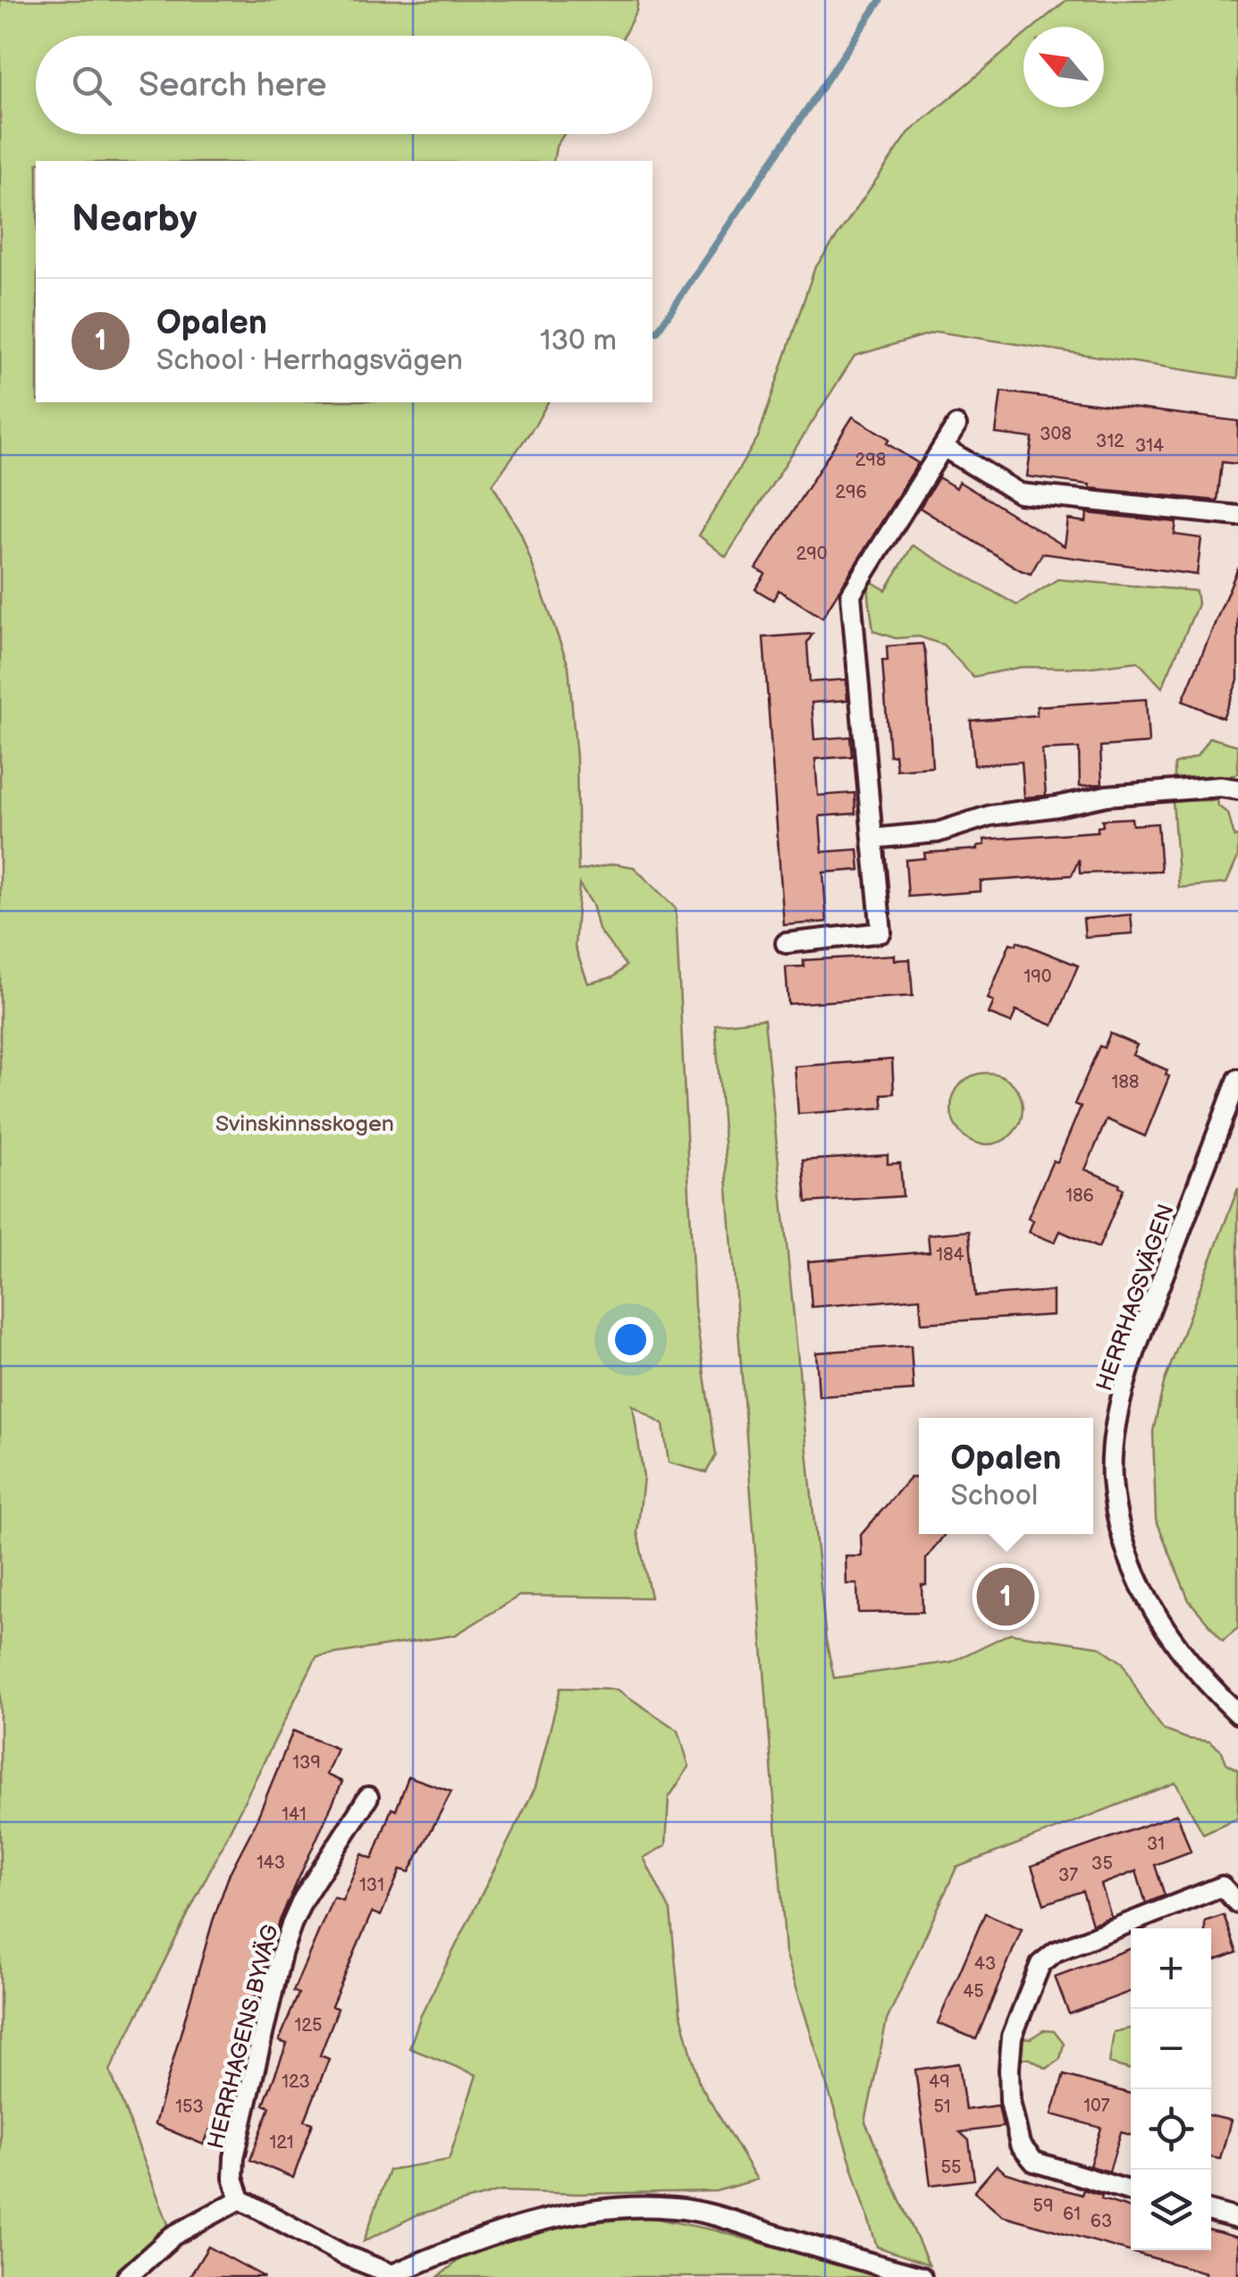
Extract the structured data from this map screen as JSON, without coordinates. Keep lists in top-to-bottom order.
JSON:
{
  "streets": {
    "street": ["HERRHAGSVÄGEN", "HERRHAGENS BYVÄG"]
  },
  "parks": ["Svinskinnsskogen"],
  "house_numbers": [
    "308",
    "312",
    "314",
    "298",
    "296",
    "290",
    "190",
    "188",
    "186",
    "184",
    "139",
    "141",
    "31",
    "143",
    "35",
    "37",
    "131",
    "43",
    "45",
    "125",
    "123",
    "49",
    "107",
    "153",
    "51",
    "121",
    "55",
    "59",
    "61",
    "63"
  ],
  "north": "top left",
  "page": {
    "search": "Search here",
    "heading": "Nearby",
    "list": [
      {
        "mark": "1",
        "name": "Opalen",
        "note": "School · Herrhagsvägen",
        "value": "130 m"
      }
    ],
    "popup": ["Opalen", "School"],
    "pins": "1",
    "map_buttons": ["+", "−"]
  }
}
